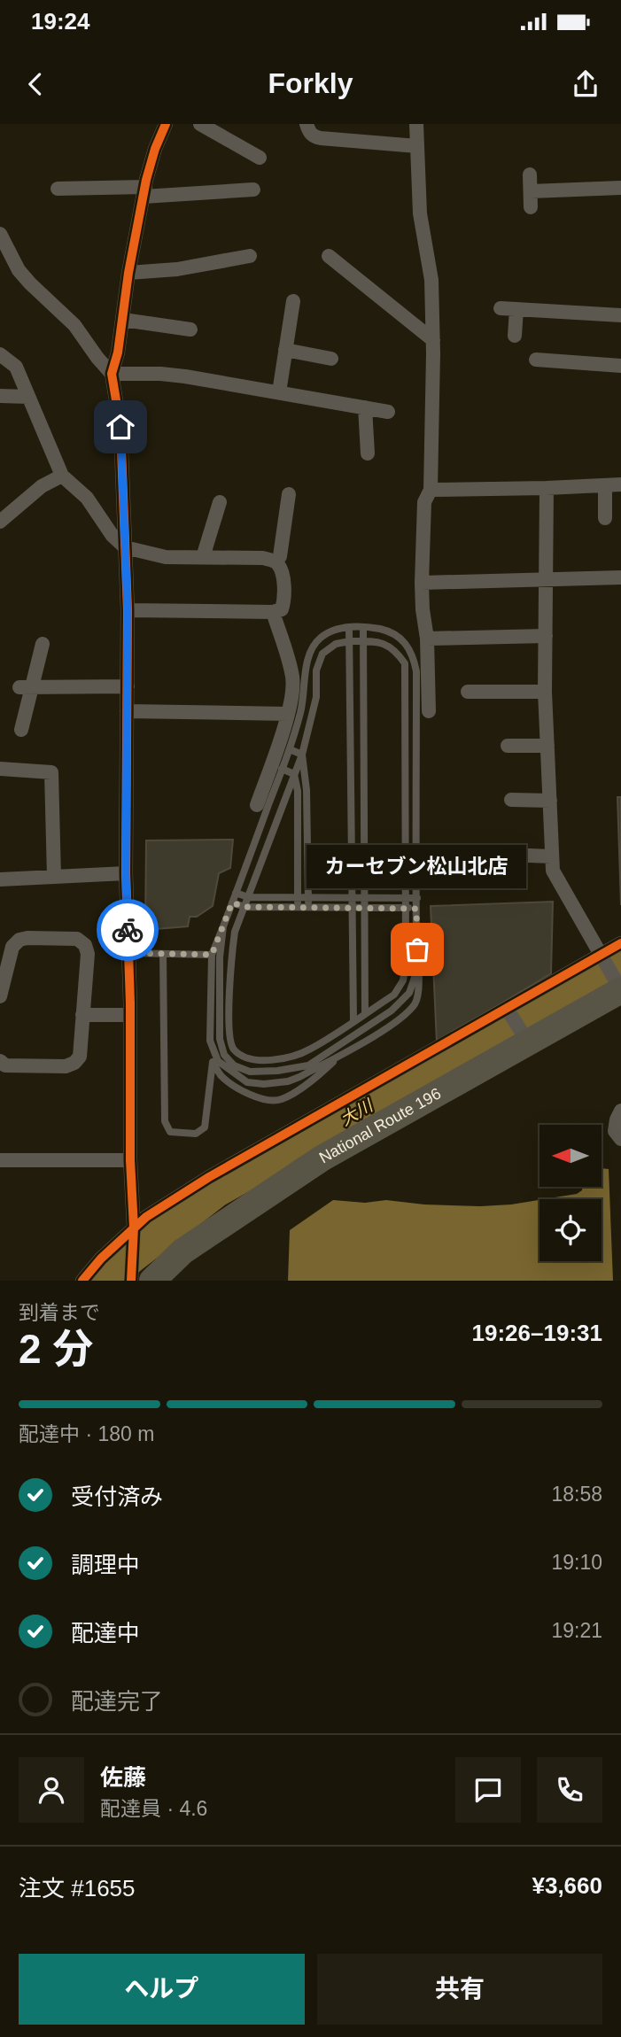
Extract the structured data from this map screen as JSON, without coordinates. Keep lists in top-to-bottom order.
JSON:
{
  "streets": {
    "highway": ["National Route 196"]
  },
  "water": ["大川"],
  "places": ["カーセブン松山北店"],
  "north": "left",
  "page": {
    "status": "19:24",
    "header": "Forkly",
    "bubble": "カーセブン松山北店",
    "heading": ["2 分", "到着まで", "19:26–19:31"],
    "panel": [
      "佐藤",
      "配達員 · 4.6",
      "注文 #1655",
      "¥3,660"
    ],
    "bar": "配達中 · 180 m",
    "list": [
      ["受付済み", "18:58"],
      ["調理中", "19:10"],
      ["配達中", "19:21"],
      "配達完了"
    ],
    "buttons": ["ヘルプ", "共有"]
  }
}
